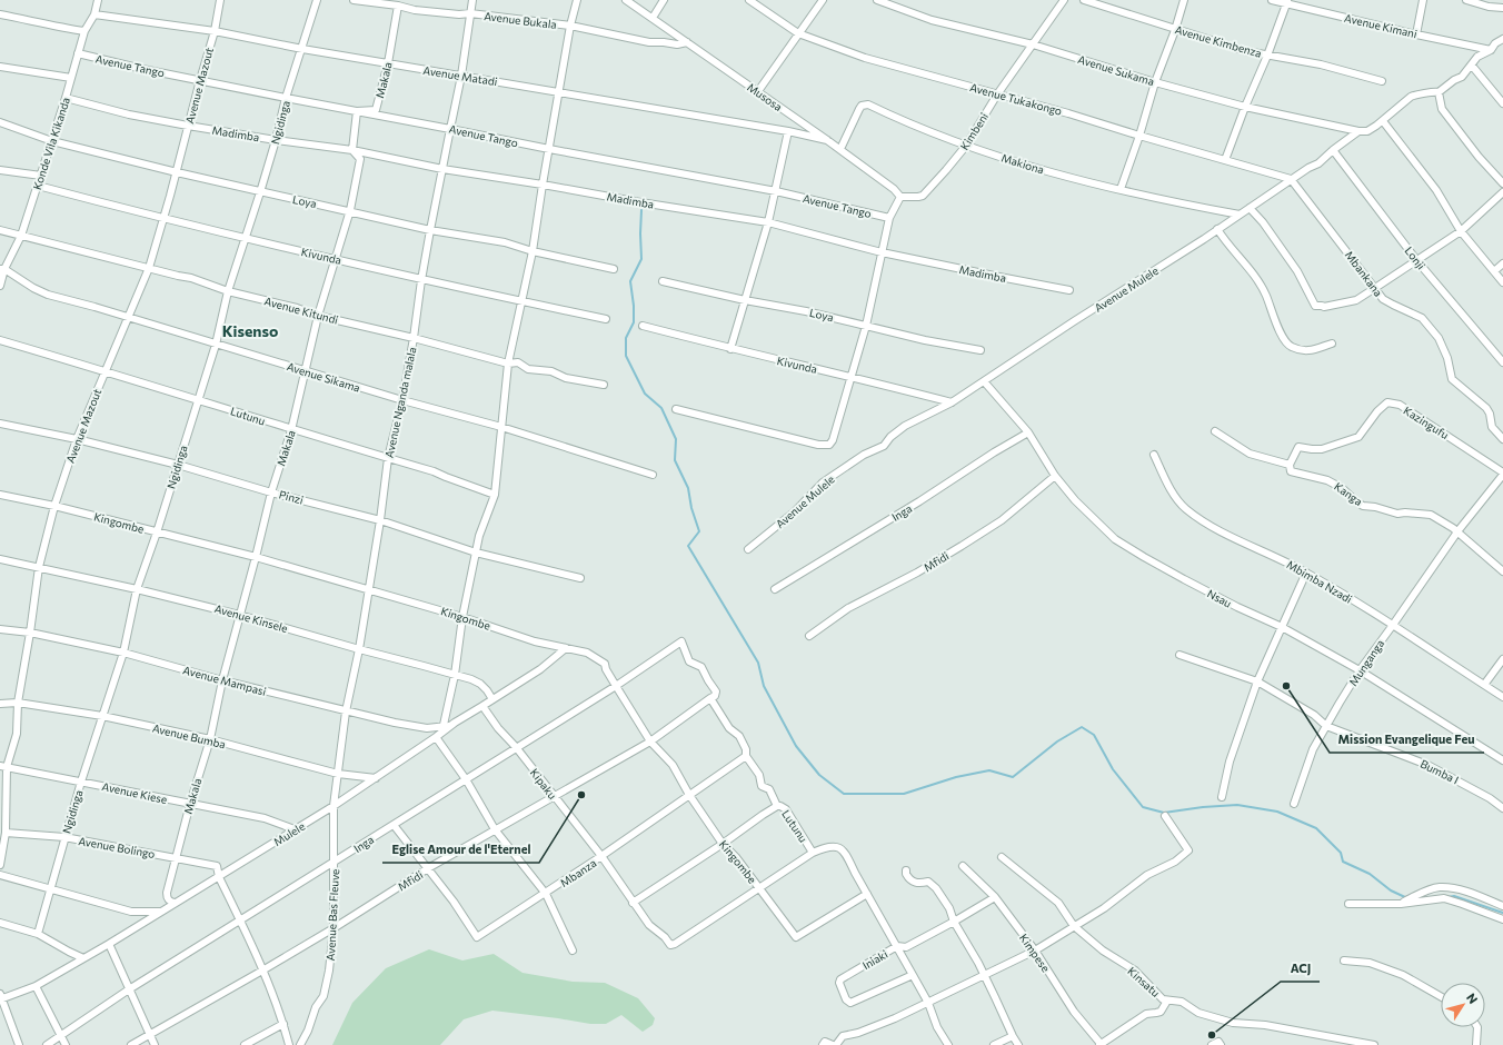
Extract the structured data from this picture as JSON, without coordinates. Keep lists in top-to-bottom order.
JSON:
{
  "streets": {
    "street": [
      "Avenue Bukala",
      "Avenue Kimani",
      "Avenue Kimbenza",
      "Avenue Tango",
      "Avenue Sukama",
      "Avenue Matadi",
      "Makala",
      "Avenue Mazout",
      "Musosa",
      "Avenue Tukakongo",
      "Ngidinga",
      "Kimbeni",
      "Madimba",
      "Konde Vila Kikanda",
      "Makiona",
      "Loya",
      "Kivunda",
      "Lonji",
      "Mbankana",
      "Avenue Mulele",
      "Avenue Kitundi",
      "Avenue Sikama",
      "Avenue Nganda malala",
      "Lutunu",
      "Kazingufu",
      "Kanga",
      "Pinzi",
      "Inga",
      "Kingombe",
      "Mfidi",
      "Mbimba Nzadi",
      "Nsau",
      "Avenue Kinsele",
      "Munganga",
      "Avenue Mampasi",
      "Avenue Bumba",
      "Bumba I",
      "Kipaku",
      "Avenue Kiese",
      "Mulele",
      "Avenue Bolingo",
      "Mbanza",
      "Avenue Bas Fleuve",
      "Kimpese",
      "Iniaki",
      "Kinsatu"
    ]
  },
  "crossings": [
    ["Avenue Bukala", "Makala"],
    ["Avenue Bukala", "Musosa"],
    ["Avenue Bukala", "Avenue Nganda malala"],
    ["Avenue Tango", "Makala"],
    ["Avenue Tango", "Avenue Mazout"],
    ["Avenue Tango", "Ngidinga"],
    ["Avenue Tango", "Konde Vila Kikanda"],
    ["Avenue Tango", "Avenue Nganda malala"],
    ["Avenue Sukama", "Kimbeni"],
    ["Avenue Sukama", "Avenue Mulele"],
    ["Avenue Matadi", "Makala"],
    ["Avenue Matadi", "Avenue Mazout"],
    ["Avenue Matadi", "Musosa"],
    ["Avenue Matadi", "Ngidinga"],
    ["Avenue Matadi", "Konde Vila Kikanda"],
    ["Avenue Matadi", "Avenue Nganda malala"],
    ["Makala", "Madimba"],
    ["Makala", "Loya"],
    ["Makala", "Kivunda"],
    ["Makala", "Avenue Kitundi"],
    ["Makala", "Avenue Sikama"],
    ["Makala", "Lutunu"],
    ["Makala", "Pinzi"],
    ["Makala", "Kingombe"],
    ["Makala", "Avenue Kinsele"],
    ["Makala", "Avenue Mampasi"],
    ["Makala", "Avenue Bumba"],
    ["Makala", "Avenue Kiese"],
    ["Makala", "Mulele"],
    ["Makala", "Avenue Bolingo"],
    ["Avenue Mazout", "Madimba"],
    ["Avenue Mazout", "Loya"],
    ["Avenue Mazout", "Kivunda"],
    ["Avenue Mazout", "Avenue Kitundi"],
    ["Avenue Mazout", "Avenue Sikama"],
    ["Avenue Mazout", "Lutunu"],
    ["Avenue Mazout", "Pinzi"],
    ["Avenue Mazout", "Kingombe"],
    ["Avenue Mazout", "Avenue Kinsele"],
    ["Avenue Mazout", "Avenue Mampasi"],
    ["Avenue Mazout", "Avenue Bumba"],
    ["Avenue Mazout", "Avenue Kiese"],
    ["Avenue Mazout", "Avenue Bolingo"],
    ["Musosa", "Kimbeni"],
    ["Musosa", "Makiona"],
    ["Avenue Tukakongo", "Kimbeni"],
    ["Avenue Tukakongo", "Mbankana"],
    ["Avenue Tukakongo", "Avenue Mulele"],
    ["Ngidinga", "Madimba"],
    ["Ngidinga", "Loya"],
    ["Ngidinga", "Kivunda"],
    ["Ngidinga", "Avenue Kitundi"],
    ["Ngidinga", "Avenue Sikama"],
    ["Ngidinga", "Lutunu"],
    ["Ngidinga", "Pinzi"],
    ["Ngidinga", "Kingombe"],
    ["Ngidinga", "Avenue Kinsele"],
    ["Ngidinga", "Avenue Mampasi"],
    ["Ngidinga", "Avenue Bumba"],
    ["Ngidinga", "Avenue Kiese"],
    ["Ngidinga", "Avenue Bolingo"],
    ["Kimbeni", "Makiona"],
    ["Madimba", "Konde Vila Kikanda"],
    ["Madimba", "Avenue Nganda malala"],
    ["Konde Vila Kikanda", "Loya"],
    ["Konde Vila Kikanda", "Kivunda"],
    ["Konde Vila Kikanda", "Avenue Kitundi"],
    ["Konde Vila Kikanda", "Avenue Sikama"],
    ["Makiona", "Avenue Mulele"],
    ["Loya", "Avenue Nganda malala"],
    ["Kivunda", "Avenue Mulele"],
    ["Kivunda", "Avenue Nganda malala"],
    ["Lonji", "Avenue Mulele"],
    ["Mbankana", "Avenue Mulele"],
    ["Avenue Mulele", "Nsau"],
    ["Avenue Kitundi", "Avenue Nganda malala"],
    ["Avenue Sikama", "Avenue Nganda malala"],
    ["Avenue Nganda malala", "Lutunu"],
    ["Avenue Nganda malala", "Pinzi"],
    ["Avenue Nganda malala", "Kingombe"],
    ["Avenue Nganda malala", "Avenue Kinsele"],
    ["Avenue Nganda malala", "Avenue Mampasi"],
    ["Avenue Nganda malala", "Avenue Bumba"],
    ["Avenue Nganda malala", "Mulele"],
    ["Avenue Nganda malala", "Avenue Bas Fleuve"],
    ["Lutunu", "Inga"],
    ["Lutunu", "Kingombe"],
    ["Lutunu", "Mfidi"],
    ["Lutunu", "Mbanza"],
    ["Lutunu", "Iniaki"],
    ["Kazingufu", "Kanga"],
    ["Kazingufu", "Munganga"],
    ["Kanga", "Munganga"],
    ["Inga", "Kingombe"],
    ["Inga", "Nsau"],
    ["Inga", "Kipaku"],
    ["Inga", "Avenue Bas Fleuve"],
    ["Kingombe", "Mfidi"],
    ["Kingombe", "Kipaku"],
    ["Kingombe", "Mulele"],
    ["Kingombe", "Mbanza"],
    ["Mfidi", "Nsau"],
    ["Mfidi", "Kipaku"],
    ["Mfidi", "Mbanza"],
    ["Mfidi", "Avenue Bas Fleuve"],
    ["Mbimba Nzadi", "Munganga"],
    ["Nsau", "Munganga"],
    ["Avenue Kinsele", "Mulele"],
    ["Munganga", "Bumba I"],
    ["Avenue Mampasi", "Mulele"],
    ["Avenue Bumba", "Mulele"],
    ["Kipaku", "Mulele"],
    ["Kipaku", "Mbanza"],
    ["Avenue Kiese", "Mulele"],
    ["Mulele", "Avenue Bolingo"],
    ["Mulele", "Avenue Bas Fleuve"],
    ["Kimpese", "Iniaki"]
  ],
  "districts": ["Kisenso"],
  "places": ["Mission Evangelique Feu", "Eglise Amour de l'Eternel", "ACJ"],
  "north": "top right"
}
